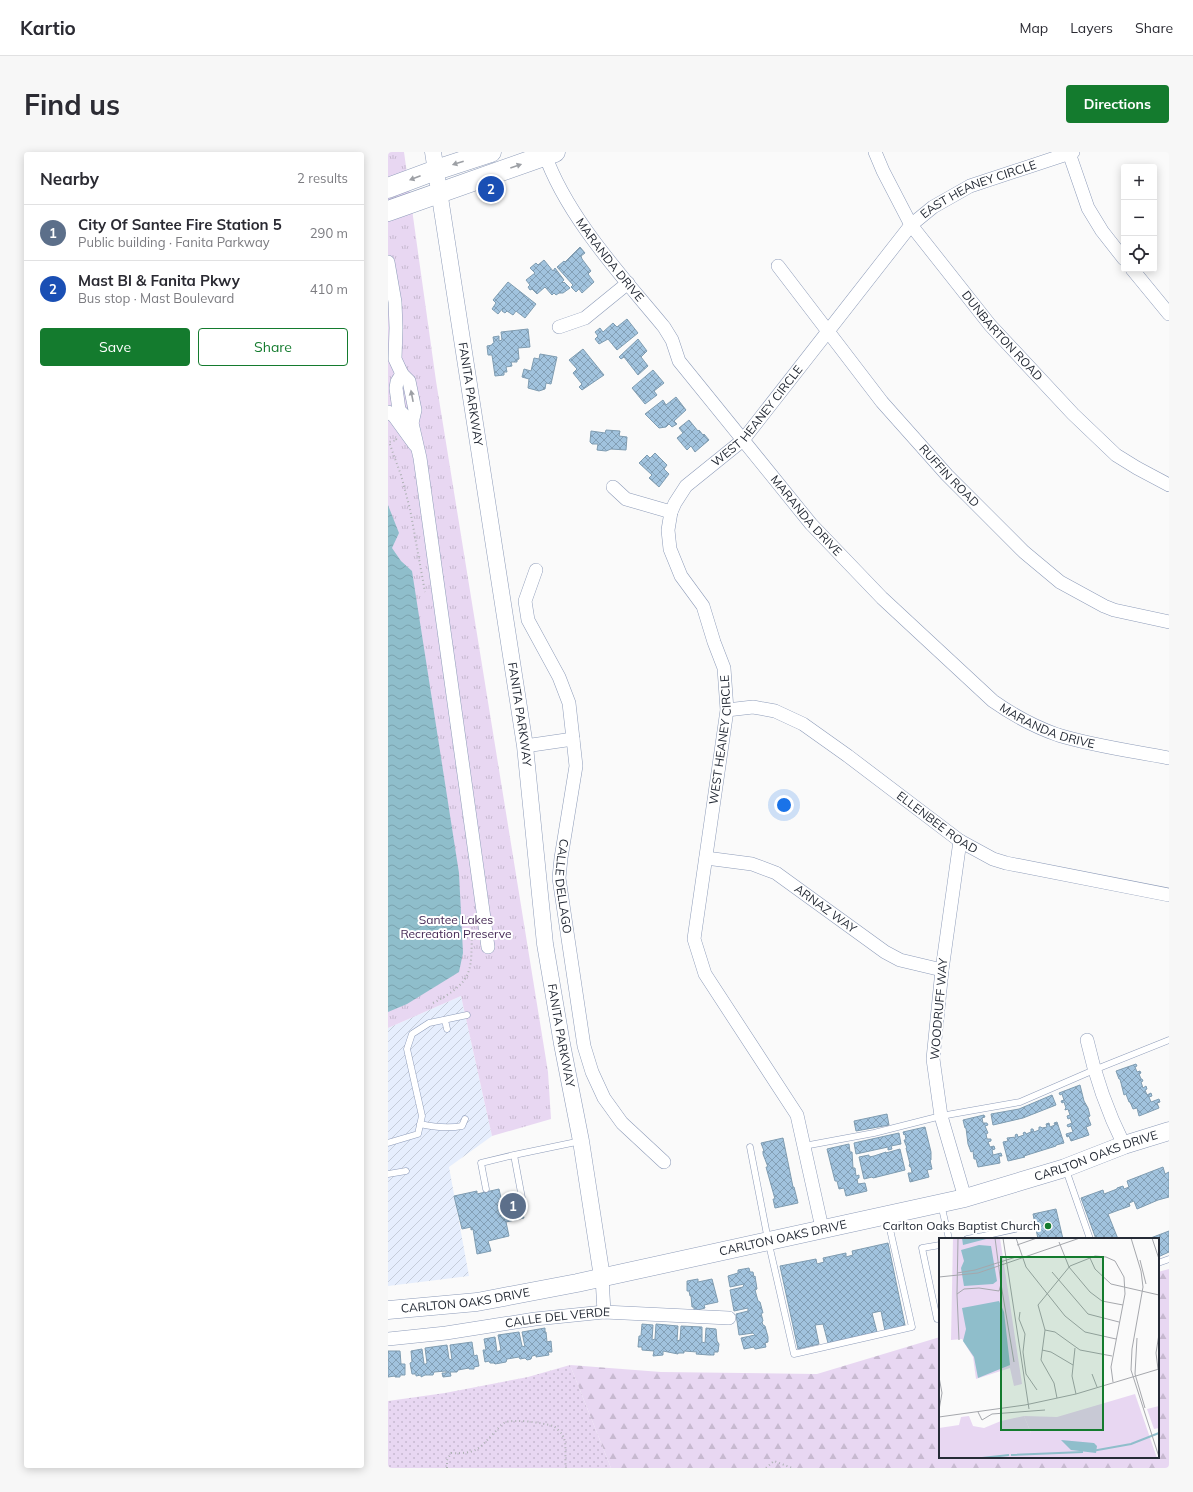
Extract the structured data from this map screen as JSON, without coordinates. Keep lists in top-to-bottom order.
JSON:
{
  "streets": {
    "main road": ["CARLTON OAKS DRIVE"],
    "street": [
      "EAST HEANEY CIRCLE",
      "MARANDA DRIVE",
      "DUNBARTON ROAD",
      "FANITA PARKWAY",
      "WEST HEANEY CIRCLE",
      "RUFFIN ROAD",
      "ELLENBEE ROAD",
      "CALLE DELLAGO",
      "ARNAZ WAY",
      "WOODRUFF WAY",
      "CALLE DEL VERDE"
    ]
  },
  "crossings": [
    ["EAST HEANEY CIRCLE", "DUNBARTON ROAD"],
    ["EAST HEANEY CIRCLE", "WEST HEANEY CIRCLE"],
    ["MARANDA DRIVE", "WEST HEANEY CIRCLE"],
    ["DUNBARTON ROAD", "WEST HEANEY CIRCLE"],
    ["FANITA PARKWAY", "CARLTON OAKS DRIVE"],
    ["WEST HEANEY CIRCLE", "RUFFIN ROAD"],
    ["WEST HEANEY CIRCLE", "ELLENBEE ROAD"],
    ["WEST HEANEY CIRCLE", "ARNAZ WAY"],
    ["WEST HEANEY CIRCLE", "CARLTON OAKS DRIVE"],
    ["ELLENBEE ROAD", "WOODRUFF WAY"],
    ["ARNAZ WAY", "WOODRUFF WAY"],
    ["WOODRUFF WAY", "CARLTON OAKS DRIVE"]
  ],
  "parks": ["Santee Lakes Recreation Preserve"],
  "places": ["Carlton Oaks Baptist Church"],
  "page": {
    "header": "Kartio",
    "nav": ["Map", "Layers", "Share"],
    "buttons": [
      "Directions",
      ["Save", "Share"]
    ],
    "title": "Find us",
    "heading": ["Nearby", "2 results"],
    "map_buttons": ["+", "−"],
    "pins": ["2", "1"],
    "list": [
      {
        "mark": "1",
        "name": "City Of Santee Fire Station 5",
        "note": "Public building · Fanita Parkway",
        "value": "290 m"
      },
      {
        "mark": "2",
        "name": "Mast Bl & Fanita Pkwy",
        "note": "Bus stop · Mast Boulevard",
        "value": "410 m"
      }
    ]
  }
}
